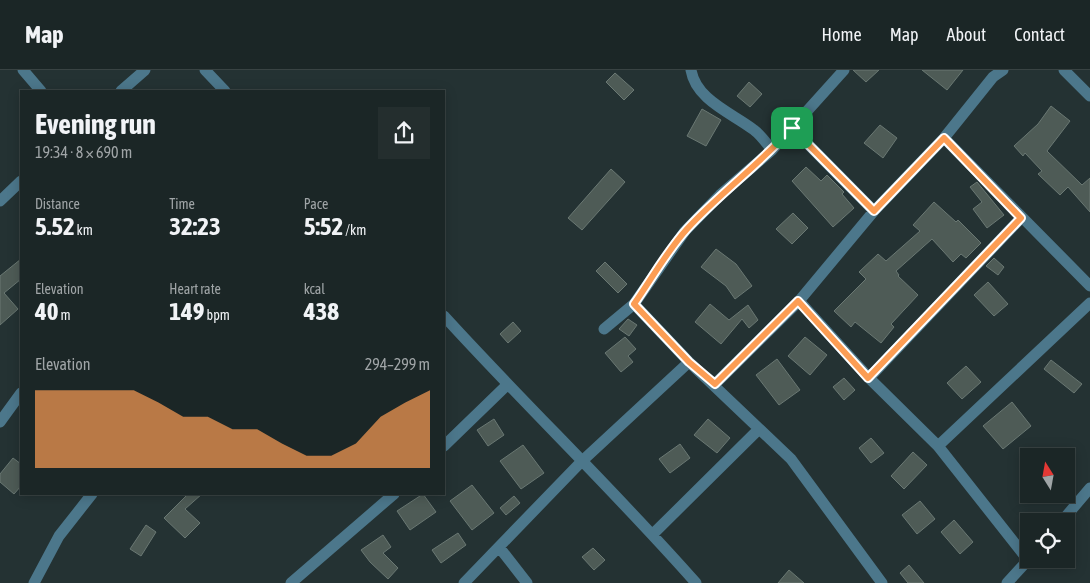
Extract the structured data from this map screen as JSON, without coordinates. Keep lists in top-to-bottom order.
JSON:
{
  "north": "top",
  "page": {
    "header": "Map",
    "nav": [
      "Home",
      "Map",
      "About",
      "Contact"
    ],
    "heading": ["Evening run", "19:34 · 8 × 690 m"],
    "stats": [
      ["Distance", "5.52 km"],
      ["Time", "32:23"],
      ["Pace", "5:52 /km"],
      ["Elevation", "40 m"],
      ["Heart rate", "149 bpm"],
      ["kcal", "438"]
    ],
    "chart": ["Elevation", "294–299 m"]
  }
}
